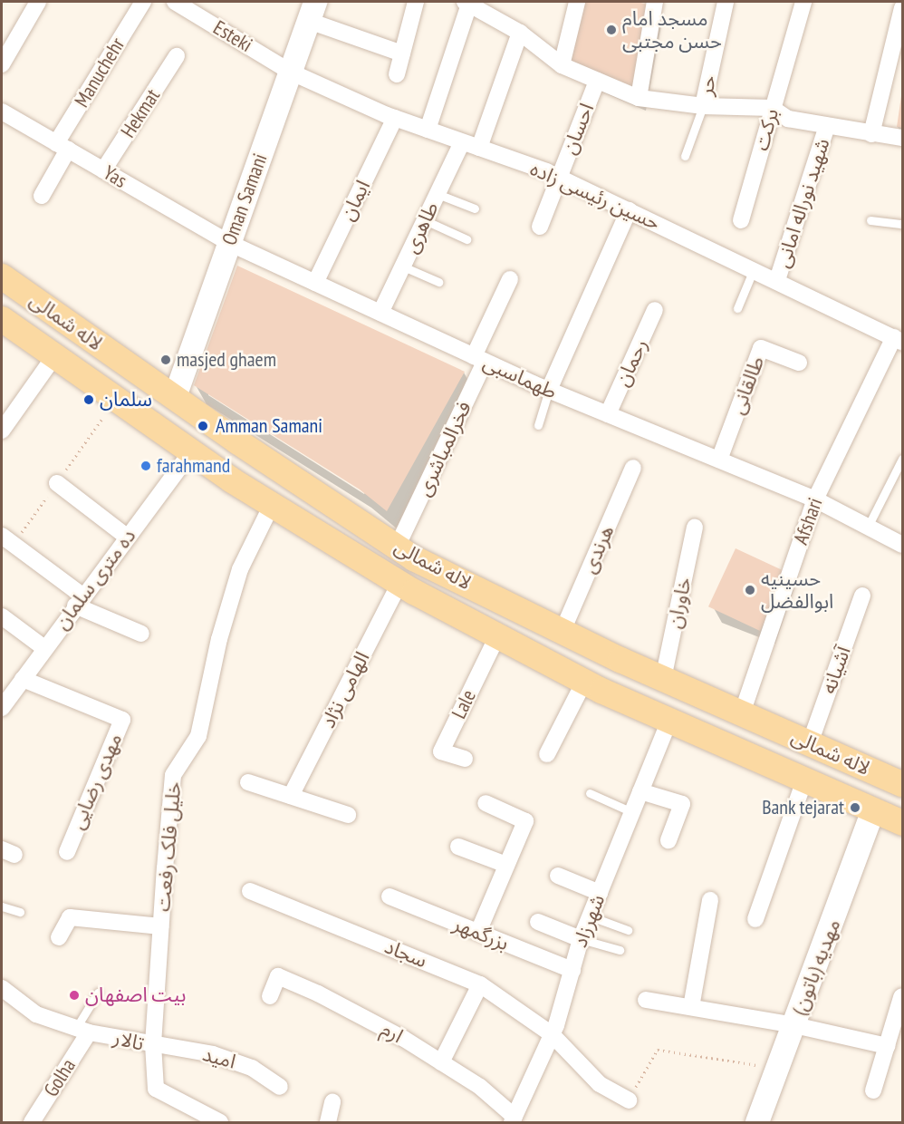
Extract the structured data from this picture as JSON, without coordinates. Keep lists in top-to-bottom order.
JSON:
{
  "streets": {
    "main road": ["لاله شمالی"],
    "street": [
      "Esteki",
      "Manuchehr",
      "حر",
      "Hekmat",
      "احسان",
      "برکت",
      "Yas",
      "حسین رئیسی زاده",
      "Oman Samani",
      "ایمان",
      "شهید نوراله امانی",
      "طاهری",
      "رحمان",
      "طهماسبی",
      "طالقانی",
      "فخرالمباشری",
      "Afshari",
      "هرندی",
      "ده متری سلمان",
      "خاوران",
      "آشیانه",
      "الهامی نژاد",
      "Lale",
      "مهدی رضایی",
      "خلیل فلک رفعت",
      "شهرزاد",
      "بزرگمهر",
      "سجاد",
      "مهدیه (باتون)",
      "ارم",
      "تالار",
      "امید",
      "Golha"
    ]
  },
  "crossings": [
    ["Esteki", "حسین رئیسی زاده"],
    ["Esteki", "Oman Samani"],
    ["Manuchehr", "Yas"],
    ["Hekmat", "Yas"],
    ["احسان", "حسین رئیسی زاده"],
    ["Yas", "Oman Samani"],
    ["Yas", "طهماسبی"],
    ["حسین رئیسی زاده", "Oman Samani"],
    ["حسین رئیسی زاده", "ایمان"],
    ["حسین رئیسی زاده", "شهید نوراله امانی"],
    ["حسین رئیسی زاده", "طاهری"],
    ["حسین رئیسی زاده", "Afshari"],
    ["Oman Samani", "لاله شمالی"],
    ["Oman Samani", "طهماسبی"],
    ["ایمان", "طهماسبی"],
    ["طاهری", "طهماسبی"],
    ["لاله شمالی", "Afshari"],
    ["لاله شمالی", "هرندی"],
    ["لاله شمالی", "ده متری سلمان"],
    ["لاله شمالی", "خاوران"],
    ["لاله شمالی", "آشیانه"],
    ["لاله شمالی", "الهامی نژاد"],
    ["لاله شمالی", "Lale"],
    ["لاله شمالی", "خلیل فلک رفعت"],
    ["لاله شمالی", "شهرزاد"],
    ["لاله شمالی", "مهدیه (باتون)"],
    ["رحمان", "طهماسبی"],
    ["طهماسبی", "طالقانی"],
    ["طهماسبی", "فخرالمباشری"],
    ["طهماسبی", "Afshari"],
    ["ده متری سلمان", "مهدی رضایی"],
    ["خلیل فلک رفعت", "تالار"],
    ["خلیل فلک رفعت", "امید"],
    ["شهرزاد", "بزرگمهر"],
    ["شهرزاد", "سجاد"],
    ["شهرزاد", "ارم"],
    ["تالار", "امید"],
    ["تالار", "Golha"]
  ],
  "places": [
    "مسجد امام حسن مجتبی",
    "masjed ghaem",
    "سلمان",
    "Amman Samani",
    "farahmand",
    "حسینیه ابوالفضل",
    "Bank tejarat",
    "بيت اصفهان"
  ]
}
